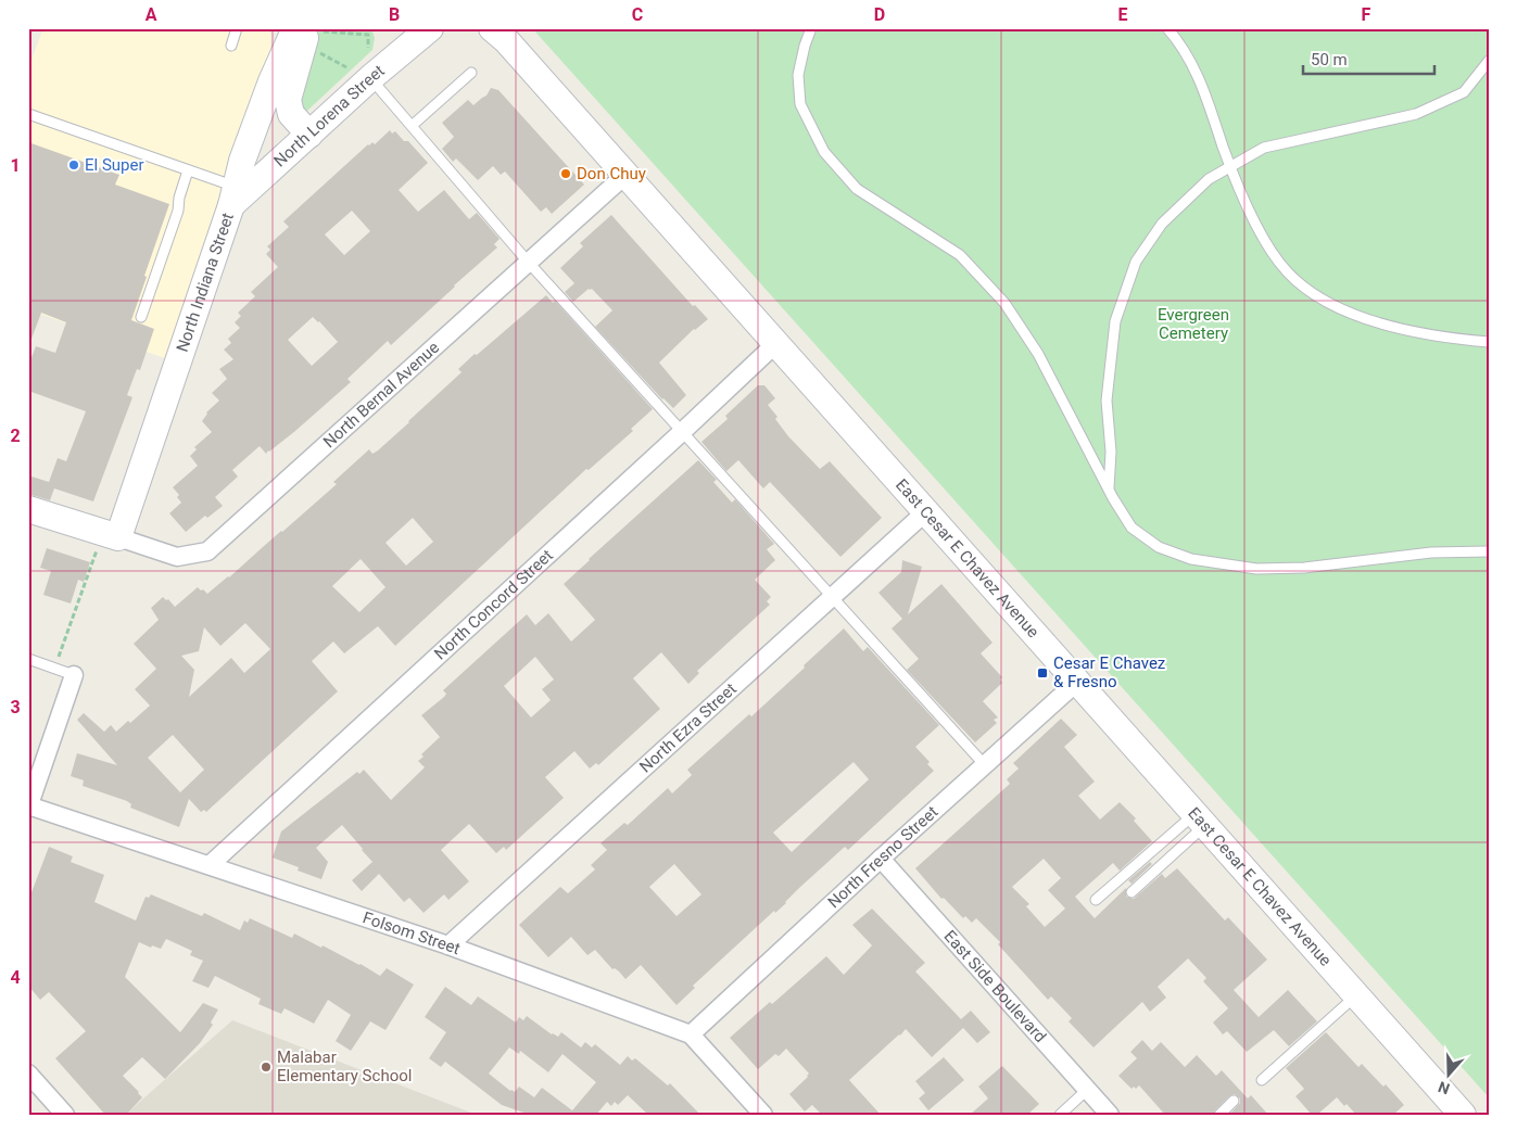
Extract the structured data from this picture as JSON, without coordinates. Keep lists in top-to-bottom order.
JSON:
{
  "streets": {
    "main road": ["North Lorena Street", "North Indiana Street", "East Cesar E Chavez Avenue"],
    "street": [
      "North Bernal Avenue",
      "North Concord Street",
      "North Ezra Street",
      "North Fresno Street",
      "Folsom Street",
      "East Side Boulevard"
    ]
  },
  "crossings": [
    ["North Lorena Street", "North Indiana Street"],
    ["North Indiana Street", "North Bernal Avenue"],
    ["North Bernal Avenue", "East Cesar E Chavez Avenue"],
    ["East Cesar E Chavez Avenue", "North Concord Street"],
    ["East Cesar E Chavez Avenue", "North Ezra Street"],
    ["East Cesar E Chavez Avenue", "North Fresno Street"],
    ["North Concord Street", "Folsom Street"],
    ["North Ezra Street", "Folsom Street"],
    ["North Fresno Street", "Folsom Street"],
    ["North Fresno Street", "East Side Boulevard"]
  ],
  "parks": ["Evergreen Cemetery"],
  "places": {
    "other": ["El Super", "Don Chuy", "Malabar Elementary School"],
    "transit": ["Cesar E Chavez & Fresno"]
  },
  "scale_bar": "50 m",
  "north": "bottom",
  "grid": {
    "columns": [
      "A",
      "B",
      "C",
      "D",
      "E",
      "F"
    ],
    "rows": [
      "1",
      "2",
      "3",
      "4"
    ]
  }
}
